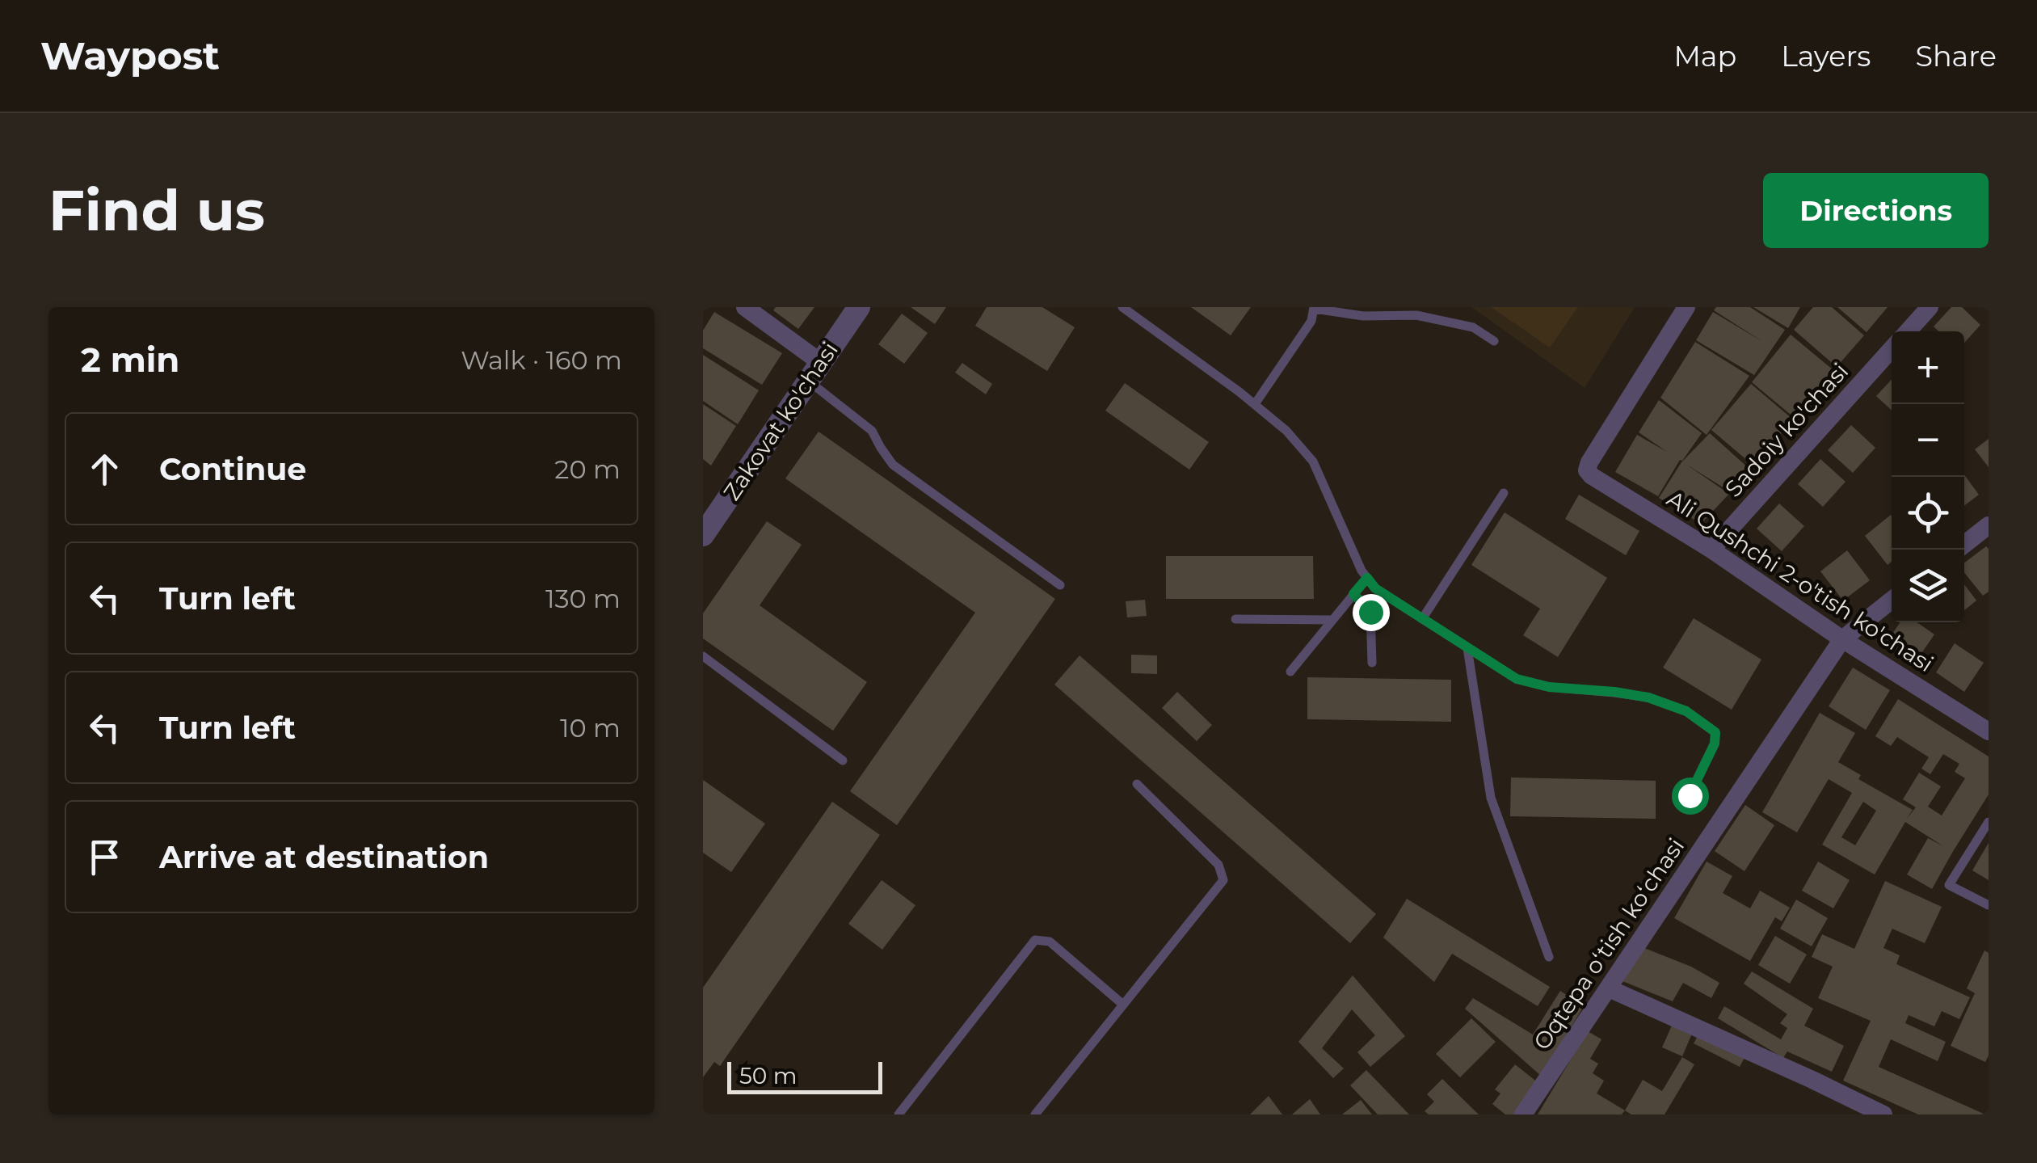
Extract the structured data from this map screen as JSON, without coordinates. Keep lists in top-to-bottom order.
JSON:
{
  "streets": {
    "street": [
      "Zakovat ko'chasi",
      "Sadoiy ko'chasi",
      "Ali Qushchi 2-o'tish ko'chasi",
      "Oqtepa oʻtish koʻchasi"
    ]
  },
  "crossings": [
    ["Sadoiy ko'chasi", "Ali Qushchi 2-o'tish ko'chasi"],
    ["Ali Qushchi 2-o'tish ko'chasi", "Oqtepa oʻtish koʻchasi"]
  ],
  "scale_bar": "50 m",
  "page": {
    "header": "Waypost",
    "nav": ["Map", "Layers", "Share"],
    "buttons": "Directions",
    "title": "Find us",
    "heading": ["2 min", "Walk · 160 m"],
    "map_buttons": ["+", "−"],
    "list": [
      ["Continue", "20 m"],
      ["Turn left", "130 m"],
      ["Turn left", "10 m"],
      "Arrive at destination"
    ],
    "scale": "50 m"
  }
}
